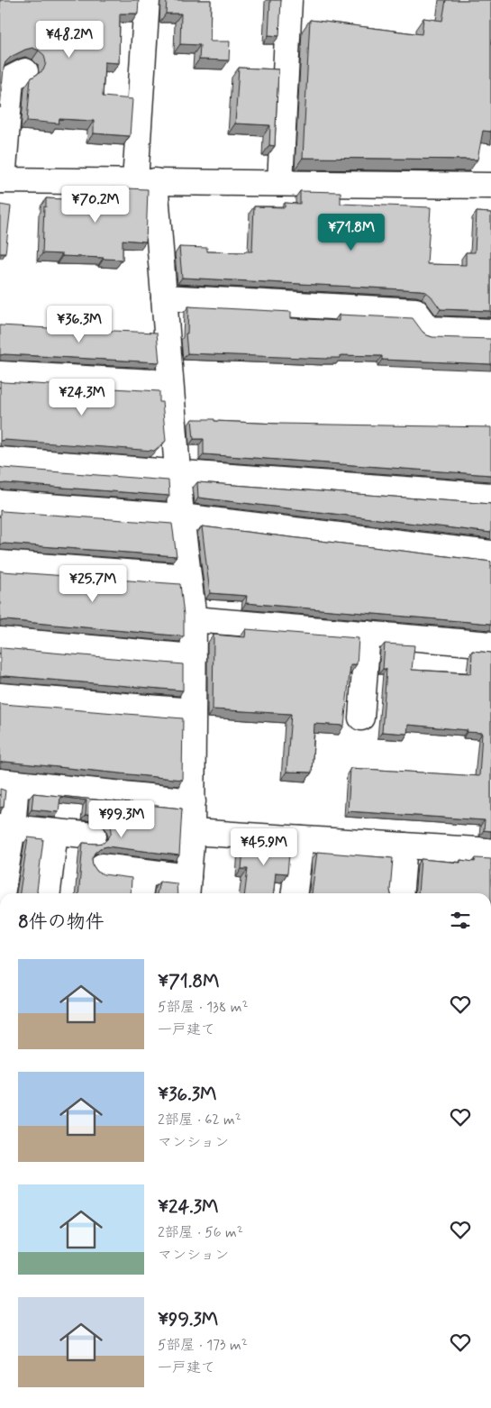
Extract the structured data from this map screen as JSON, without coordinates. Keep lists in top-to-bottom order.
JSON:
{
  "page": {
    "price": [
      "¥48.2M",
      "¥70.2M",
      "¥71.8M",
      "¥36.3M",
      "¥24.3M",
      "¥25.7M",
      "¥99.3M",
      "¥45.9M"
    ],
    "heading": "8件の物件",
    "list": [
      {
        "name": "¥71.8M",
        "note": "5部屋 · 138 m² · 一戸建て"
      },
      {
        "name": "¥36.3M",
        "note": "2部屋 · 62 m² · マンション"
      },
      {
        "name": "¥24.3M",
        "note": "2部屋 · 56 m² · マンション"
      },
      {
        "name": "¥99.3M",
        "note": "5部屋 · 173 m² · 一戸建て"
      }
    ]
  }
}
